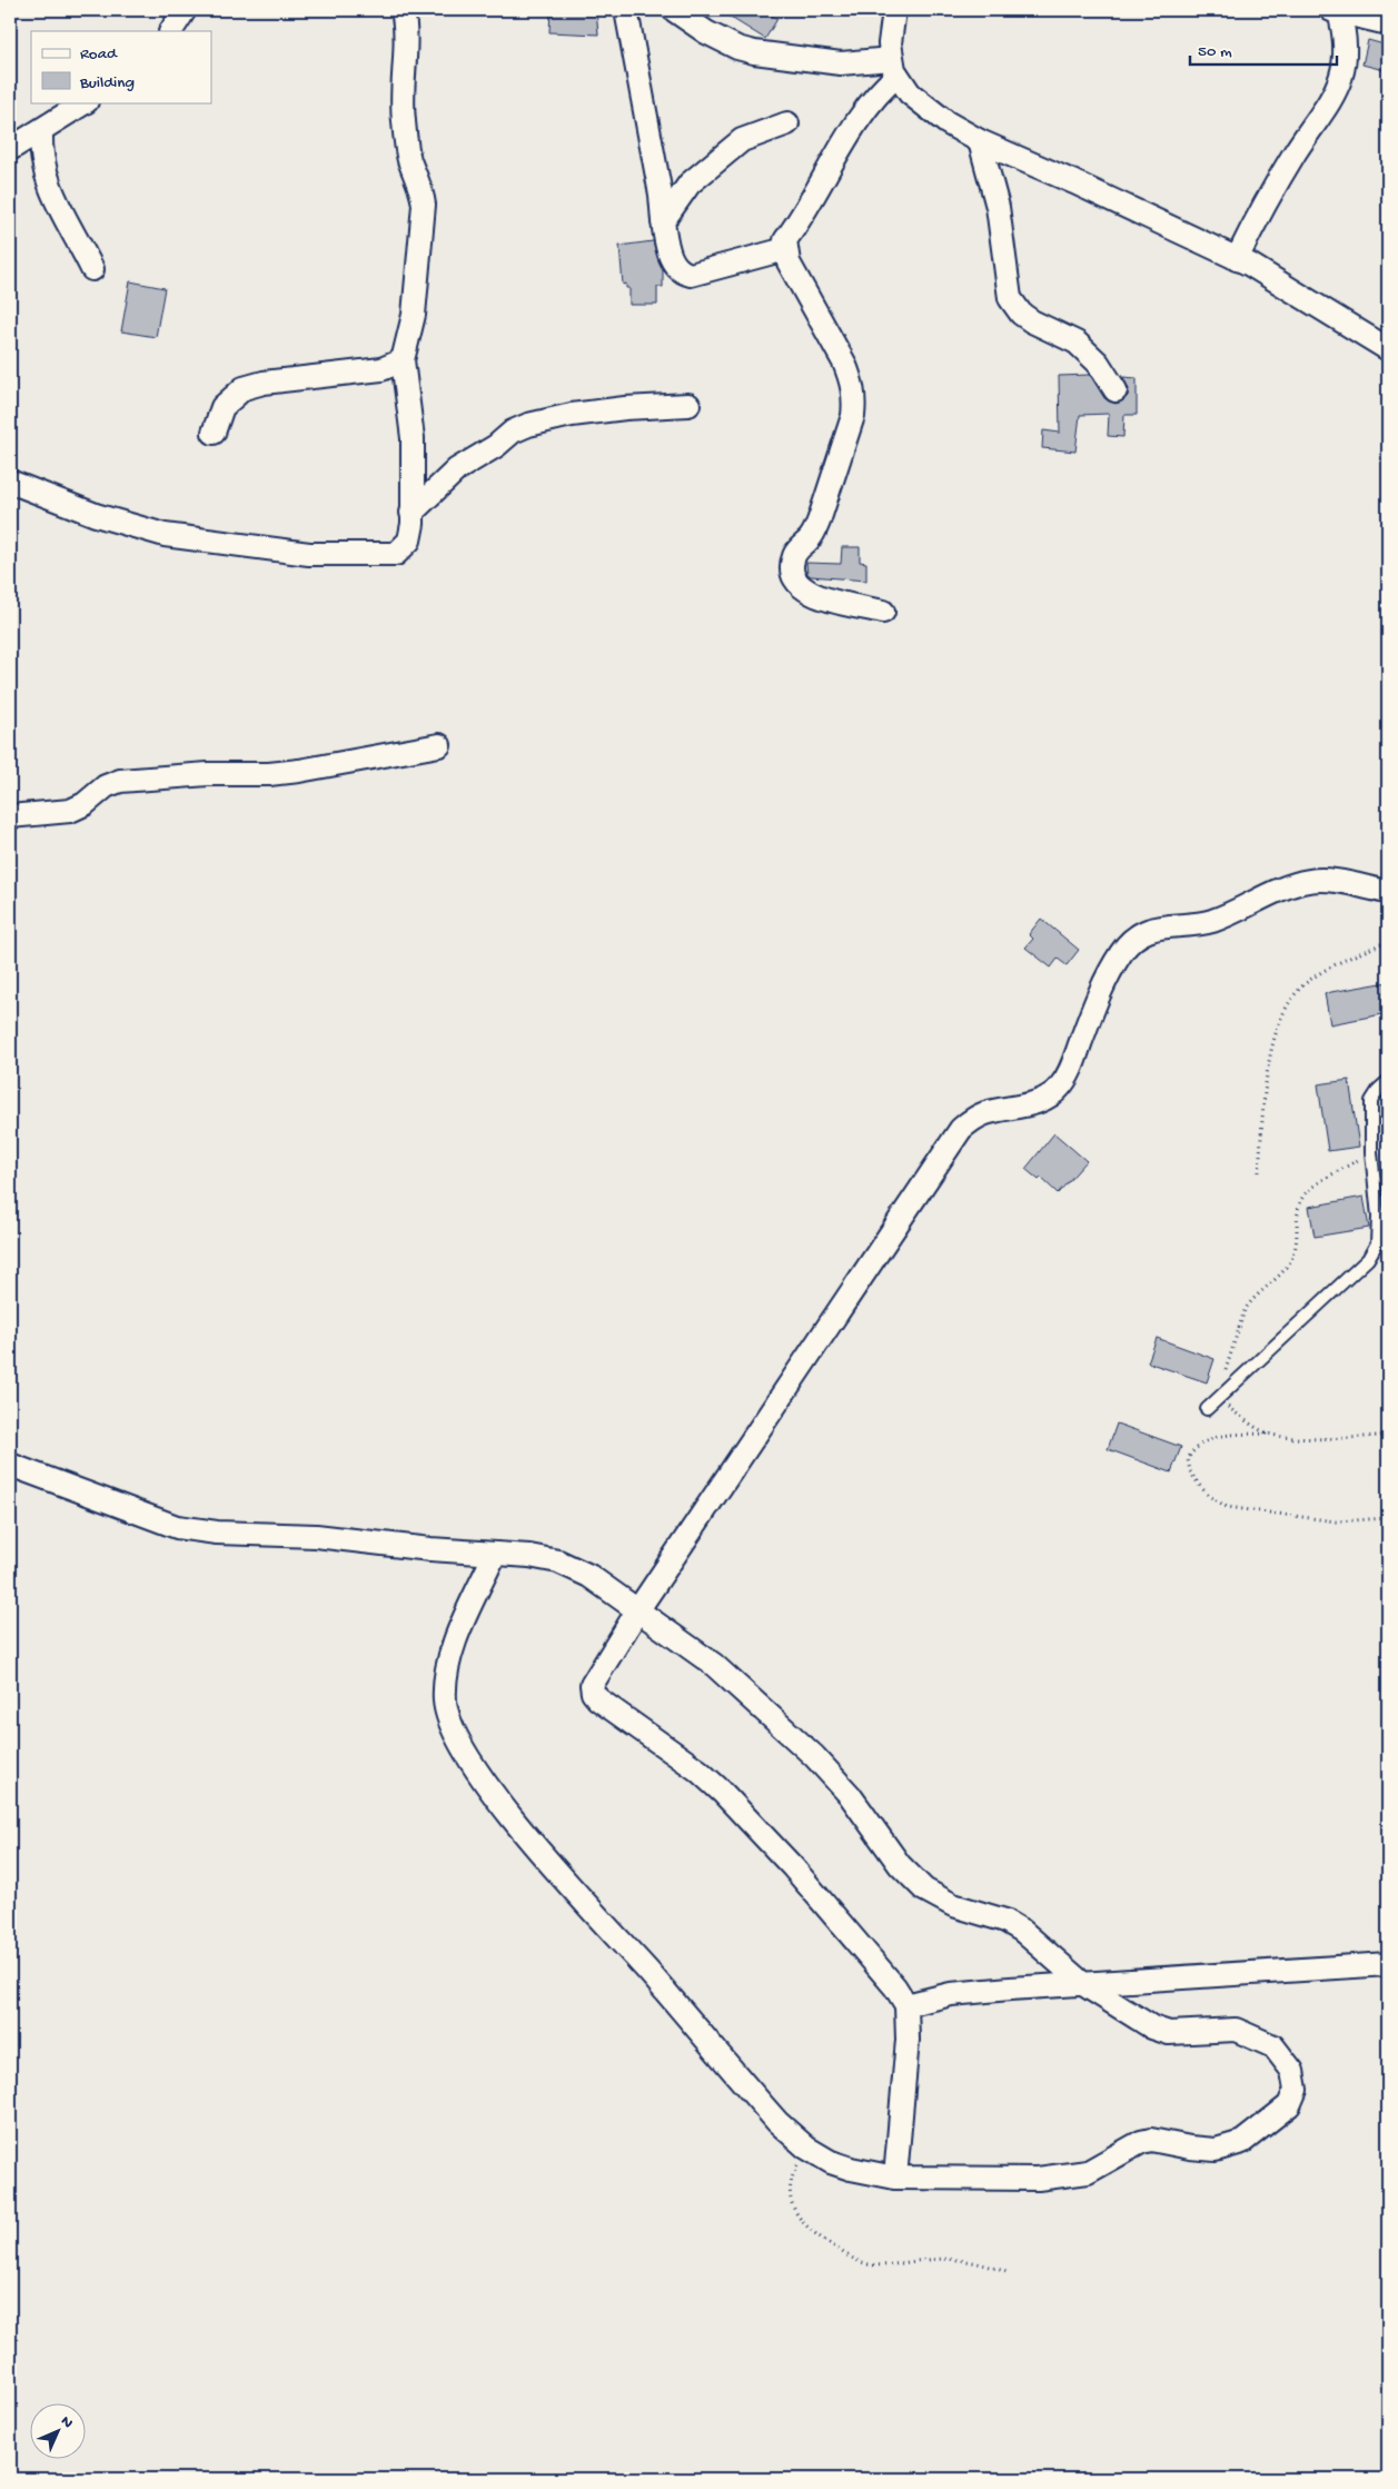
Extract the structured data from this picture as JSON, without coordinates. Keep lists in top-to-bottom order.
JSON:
{
  "legend": ["Road", "Building"],
  "scale_bar": "50 m",
  "north": "top right"
}
